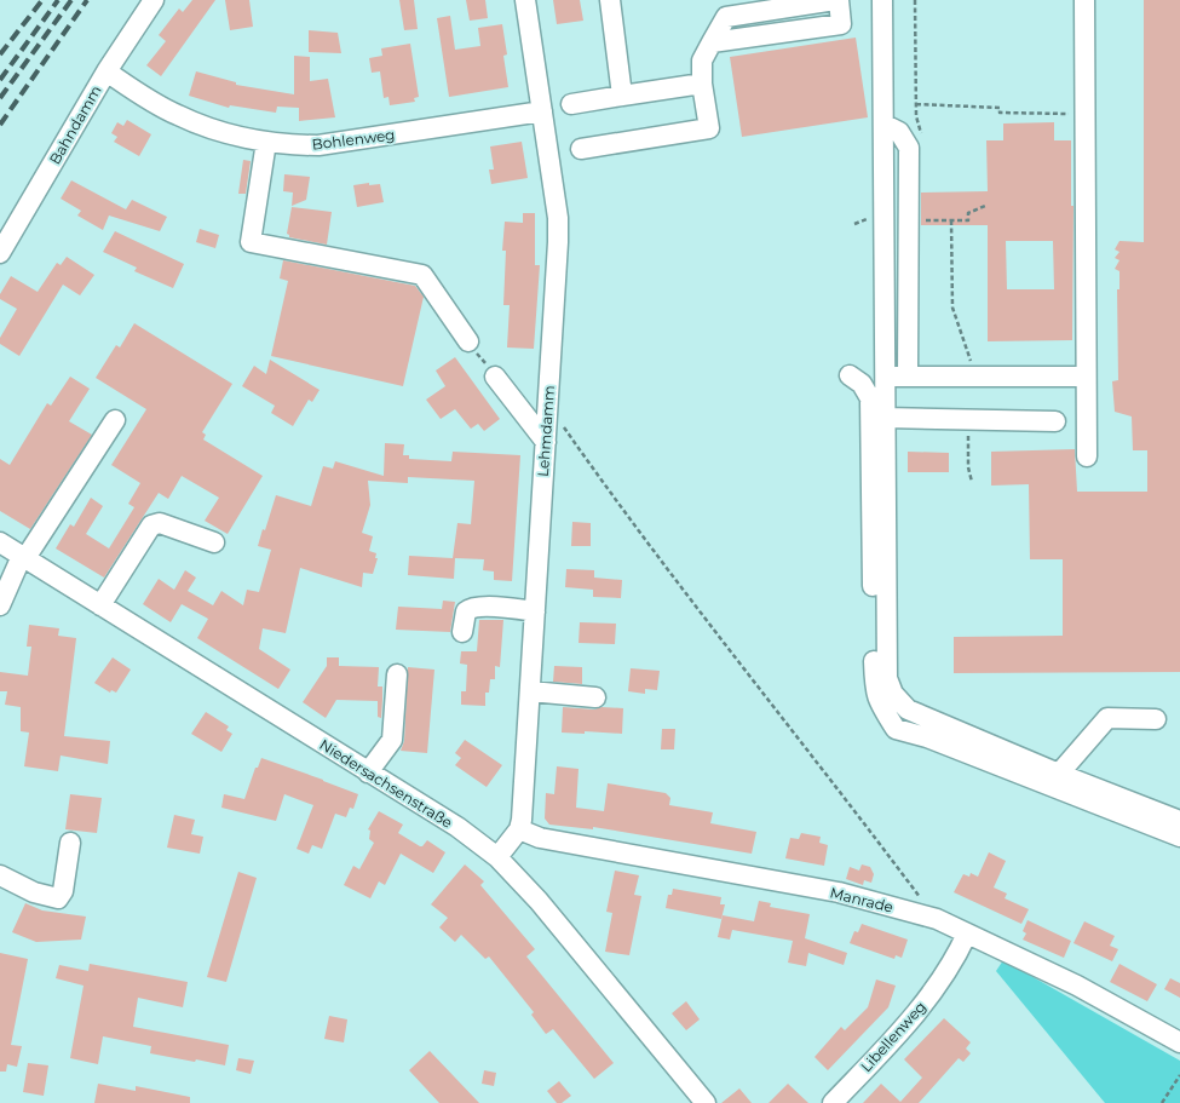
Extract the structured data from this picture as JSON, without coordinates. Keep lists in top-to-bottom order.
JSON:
{
  "streets": {
    "street": [
      "Bahndamm",
      "Bohlenweg",
      "Lehmdamm",
      "Niedersachsenstraße",
      "Manrade",
      "Libellenweg"
    ]
  },
  "crossings": [
    ["Bahndamm", "Bohlenweg"],
    ["Bohlenweg", "Lehmdamm"],
    ["Lehmdamm", "Manrade"],
    ["Manrade", "Libellenweg"]
  ]
}
